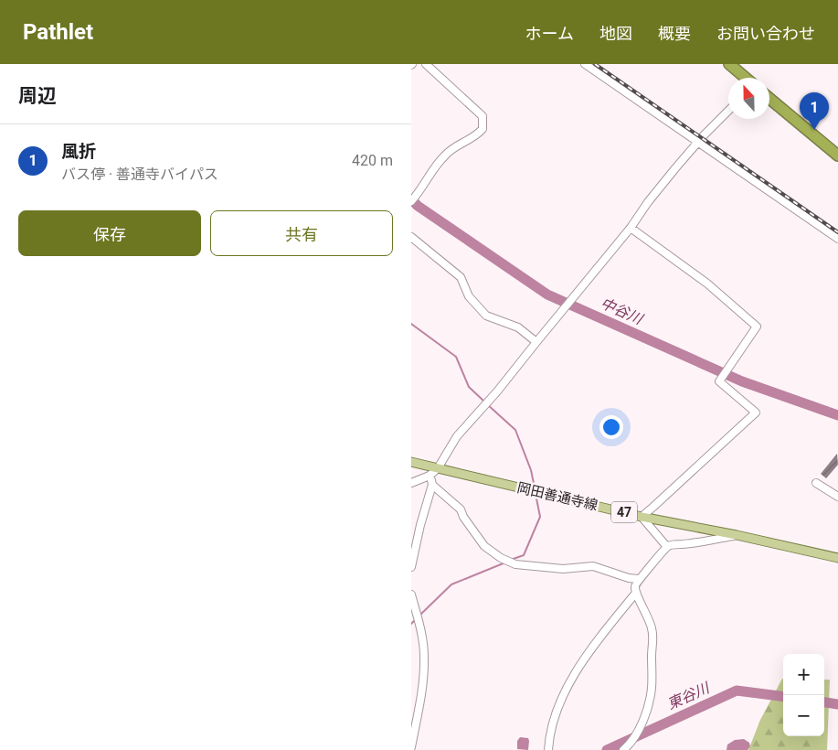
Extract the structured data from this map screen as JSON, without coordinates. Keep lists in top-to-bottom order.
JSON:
{
  "streets": {
    "main road": ["岡田善通寺線", "47"]
  },
  "water": ["中谷川", "東谷川"],
  "north": "top",
  "page": {
    "header": "Pathlet",
    "nav": [
      "ホーム",
      "地図",
      "概要",
      "お問い合わせ"
    ],
    "heading": "周辺",
    "pins": "1",
    "list": [
      {
        "mark": "1",
        "name": "風折",
        "note": "バス停 · 善通寺バイパス",
        "value": "420 m"
      }
    ],
    "buttons": ["保存", "共有"],
    "map_buttons": ["+", "−"]
  }
}
